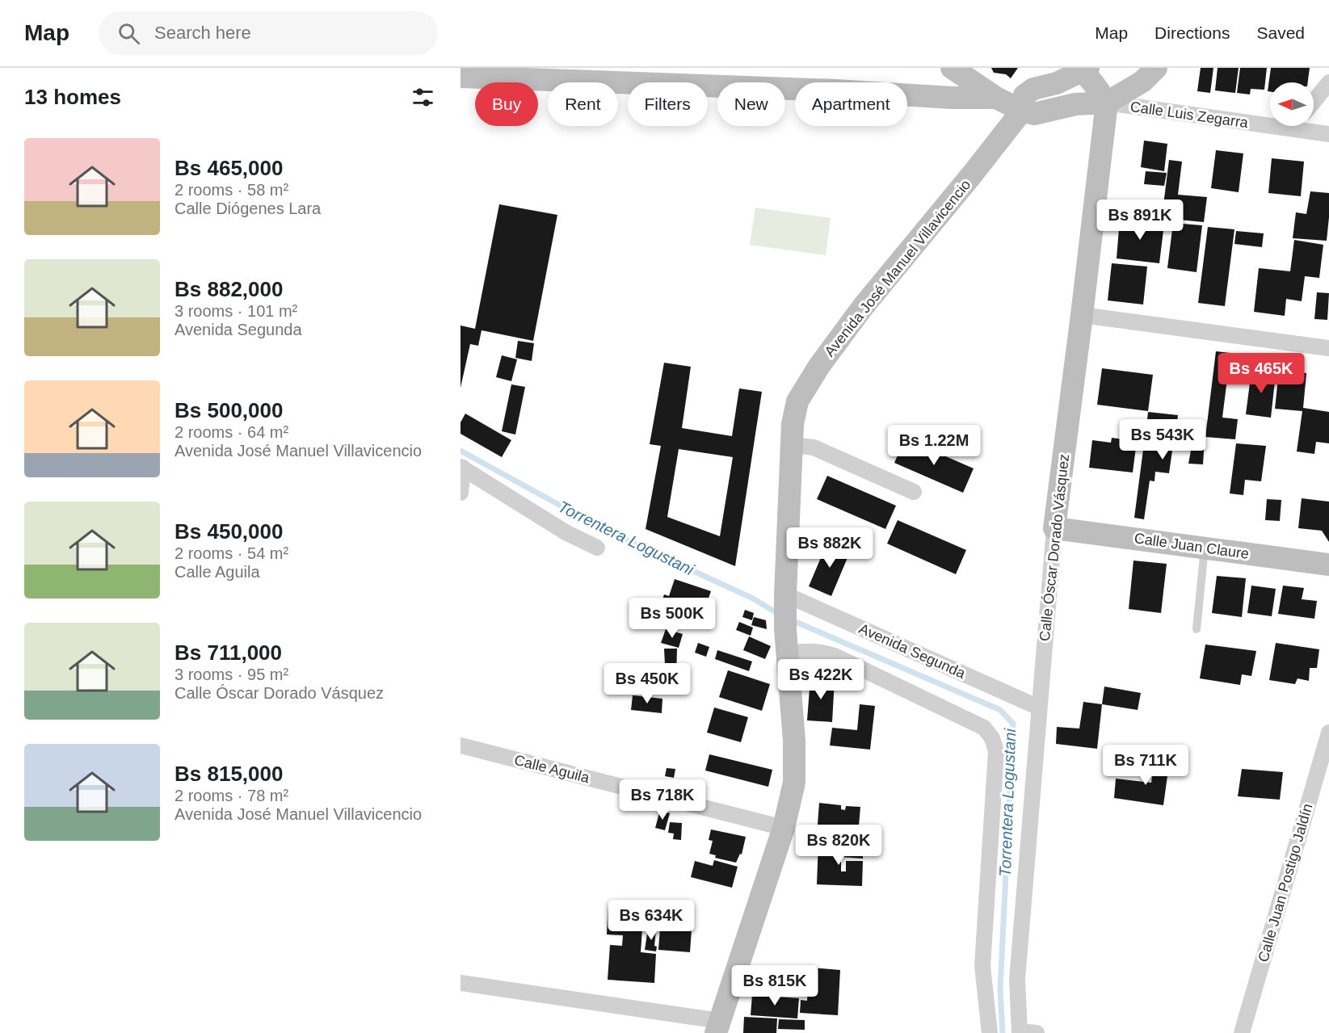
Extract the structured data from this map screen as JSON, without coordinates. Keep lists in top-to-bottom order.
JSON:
{
  "streets": {
    "street": [
      "Calle Luis Zegarra",
      "Avenida José Manuel Villavicencio",
      "Calle Juan Claure",
      "Calle Óscar Dorado Vásquez",
      "Avenida Segunda",
      "Calle Aguila",
      "Calle Juan Postigo Jaldín"
    ]
  },
  "crossings": [
    ["Calle Luis Zegarra", "Calle Óscar Dorado Vásquez"],
    ["Avenida José Manuel Villavicencio", "Avenida Segunda"],
    ["Avenida José Manuel Villavicencio", "Calle Aguila"],
    ["Calle Juan Claure", "Calle Óscar Dorado Vásquez"],
    ["Calle Óscar Dorado Vásquez", "Avenida Segunda"]
  ],
  "water": ["Torrentera Logustani"],
  "north": "left",
  "page": {
    "header": "Map",
    "search": "Search here",
    "nav": ["Map", "Directions", "Saved"],
    "heading": "13 homes",
    "chip": [
      "Buy",
      "Rent",
      "Filters",
      "New",
      "Apartment"
    ],
    "list": [
      {
        "name": "Bs 465,000",
        "note": "2 rooms · 58 m² · Calle Diógenes Lara"
      },
      {
        "name": "Bs 882,000",
        "note": "3 rooms · 101 m² · Avenida Segunda"
      },
      {
        "name": "Bs 500,000",
        "note": "2 rooms · 64 m² · Avenida José Manuel Villavicencio"
      },
      {
        "name": "Bs 450,000",
        "note": "2 rooms · 54 m² · Calle Aguila"
      },
      {
        "name": "Bs 711,000",
        "note": "3 rooms · 95 m² · Calle Óscar Dorado Vásquez"
      },
      {
        "name": "Bs 815,000",
        "note": "2 rooms · 78 m² · Avenida José Manuel Villavicencio"
      }
    ],
    "price": [
      "Bs 891K",
      "Bs 465K",
      "Bs 543K",
      "Bs 1.22M",
      "Bs 882K",
      "Bs 500K",
      "Bs 422K",
      "Bs 450K",
      "Bs 711K",
      "Bs 718K",
      "Bs 820K",
      "Bs 634K",
      "Bs 815K"
    ]
  }
}
